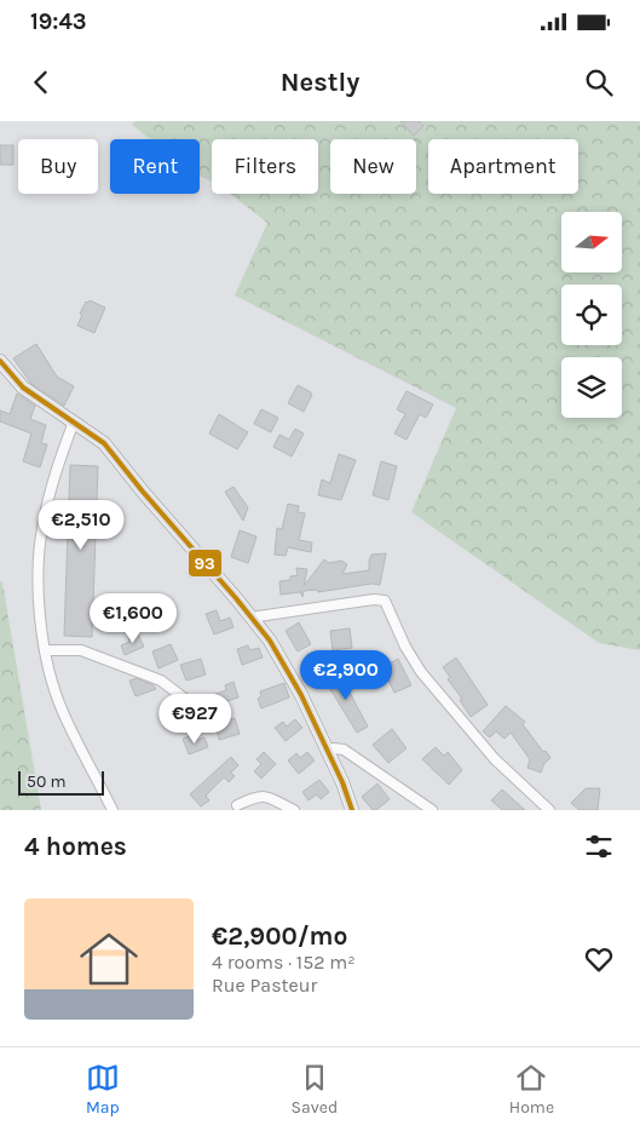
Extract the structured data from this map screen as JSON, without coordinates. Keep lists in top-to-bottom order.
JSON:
{
  "lines": ["transit line 93"],
  "scale_bar": "50 m",
  "north": "right",
  "page": {
    "status": "19:43",
    "header": "Nestly",
    "chip": [
      "Buy",
      "Rent",
      "Filters",
      "New",
      "Apartment"
    ],
    "price": [
      "€2,510",
      "€1,600",
      "€2,900",
      "€927"
    ],
    "scale": "50 m",
    "heading": "4 homes",
    "list": [
      {
        "name": "€2,900/mo",
        "note": "4 rooms · 152 m² · Rue Pasteur"
      }
    ],
    "tabs": ["Map", "Saved", "Home"]
  }
}
